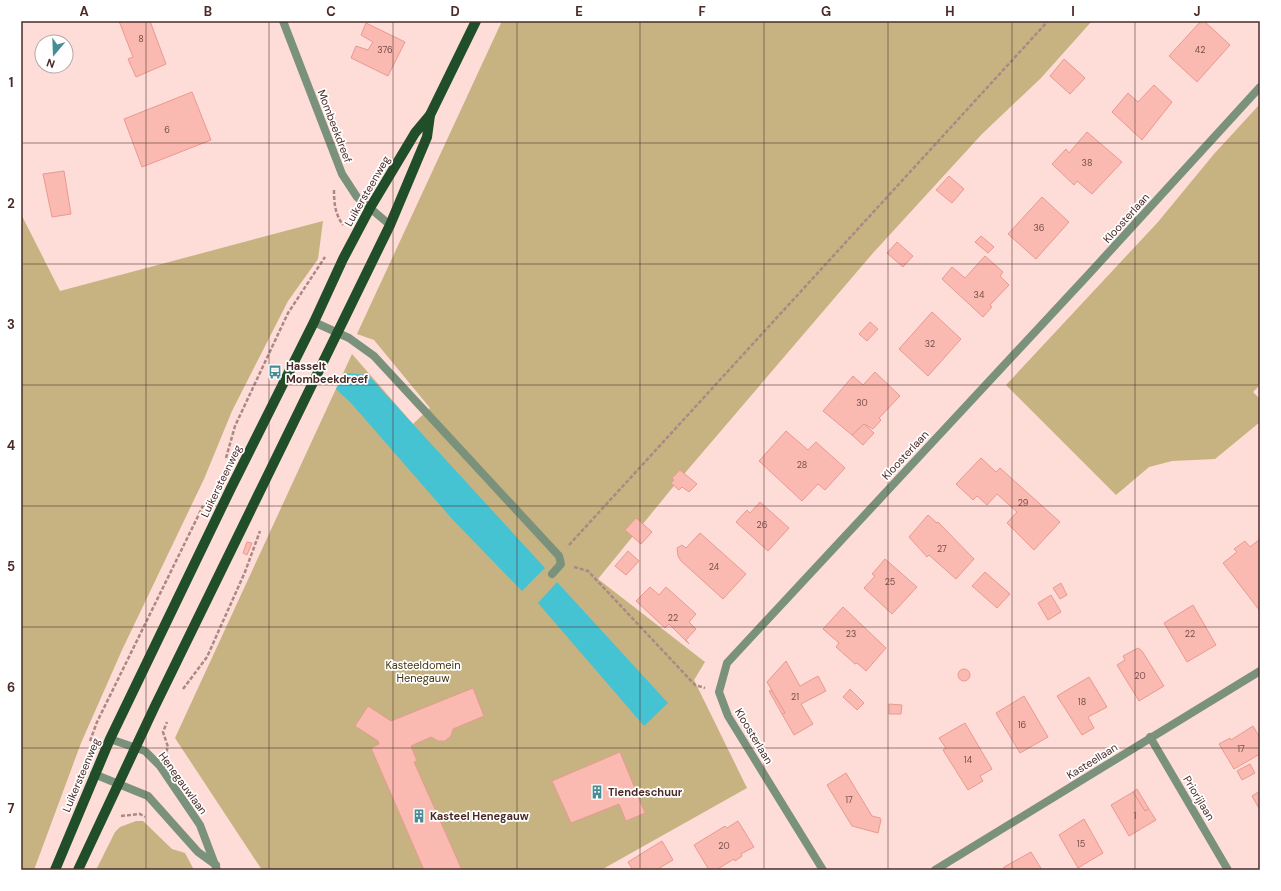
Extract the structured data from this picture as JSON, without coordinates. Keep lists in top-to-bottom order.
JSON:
{
  "streets": {
    "main road": ["Luikersteenweg"],
    "street": [
      "Mombeekdreef",
      "Kloosterlaan",
      "Kasteellaan",
      "Henegauwlaan",
      "Priorijlaan"
    ]
  },
  "crossings": [
    ["Mombeekdreef", "Luikersteenweg"],
    ["Luikersteenweg", "Henegauwlaan"],
    ["Kasteellaan", "Priorijlaan"]
  ],
  "parks": ["Kasteeldomein Henegauw"],
  "places": {
    "bus stop": ["Hasselt Mombeekdreef"],
    "building": ["Tiendeschuur", "Kasteel Henegauw"]
  },
  "house_numbers": [
    "8",
    "376",
    "42",
    "6",
    "38",
    "36",
    "34",
    "32",
    "30",
    "28",
    "29",
    "26",
    "27",
    "24",
    "25",
    "22",
    "23",
    "22",
    "20",
    "21",
    "18",
    "16",
    "17",
    "14",
    "17",
    "1",
    "15",
    "20"
  ],
  "north": "bottom",
  "grid": {
    "columns": [
      "A",
      "B",
      "C",
      "D",
      "E",
      "F",
      "G",
      "H",
      "I",
      "J"
    ],
    "rows": [
      "1",
      "2",
      "3",
      "4",
      "5",
      "6",
      "7"
    ]
  }
}
